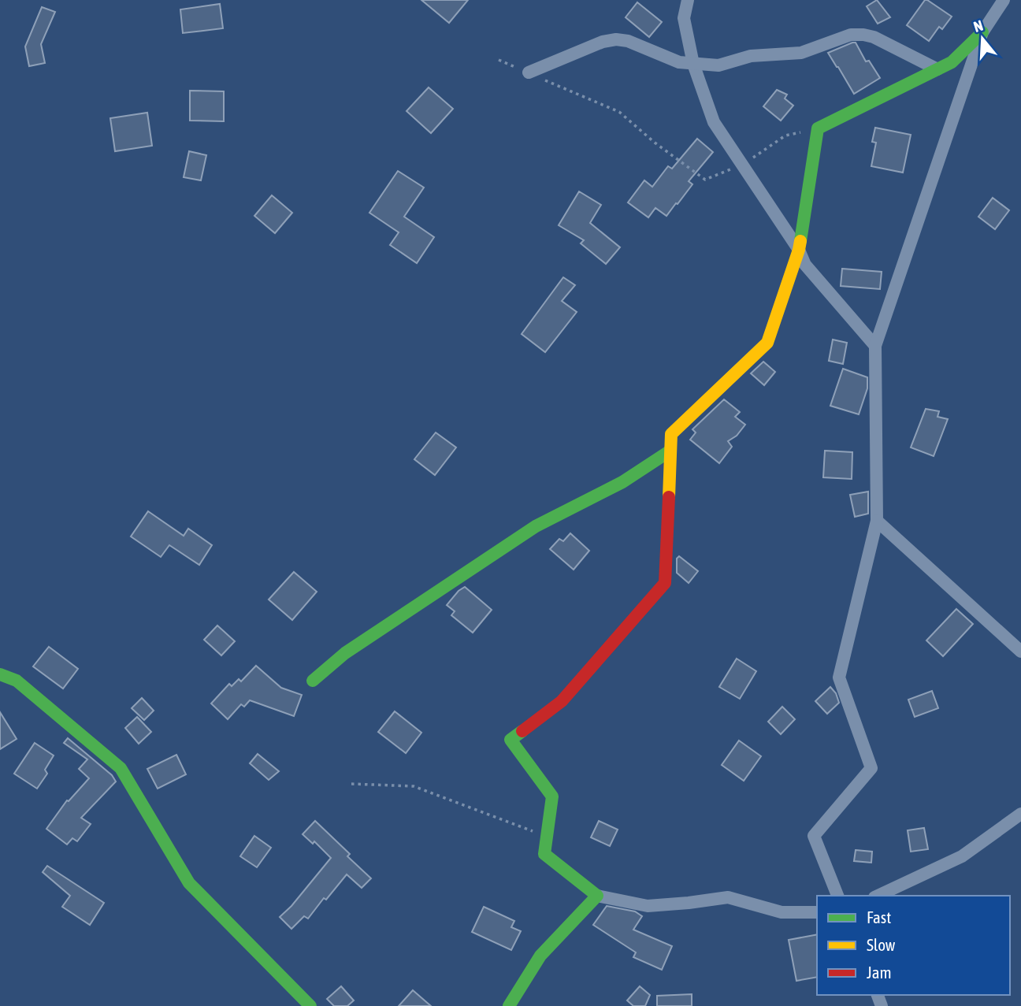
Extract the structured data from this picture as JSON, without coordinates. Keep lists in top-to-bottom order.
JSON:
{
  "legend": ["Fast", "Slow", "Jam"],
  "north": "top"
}
